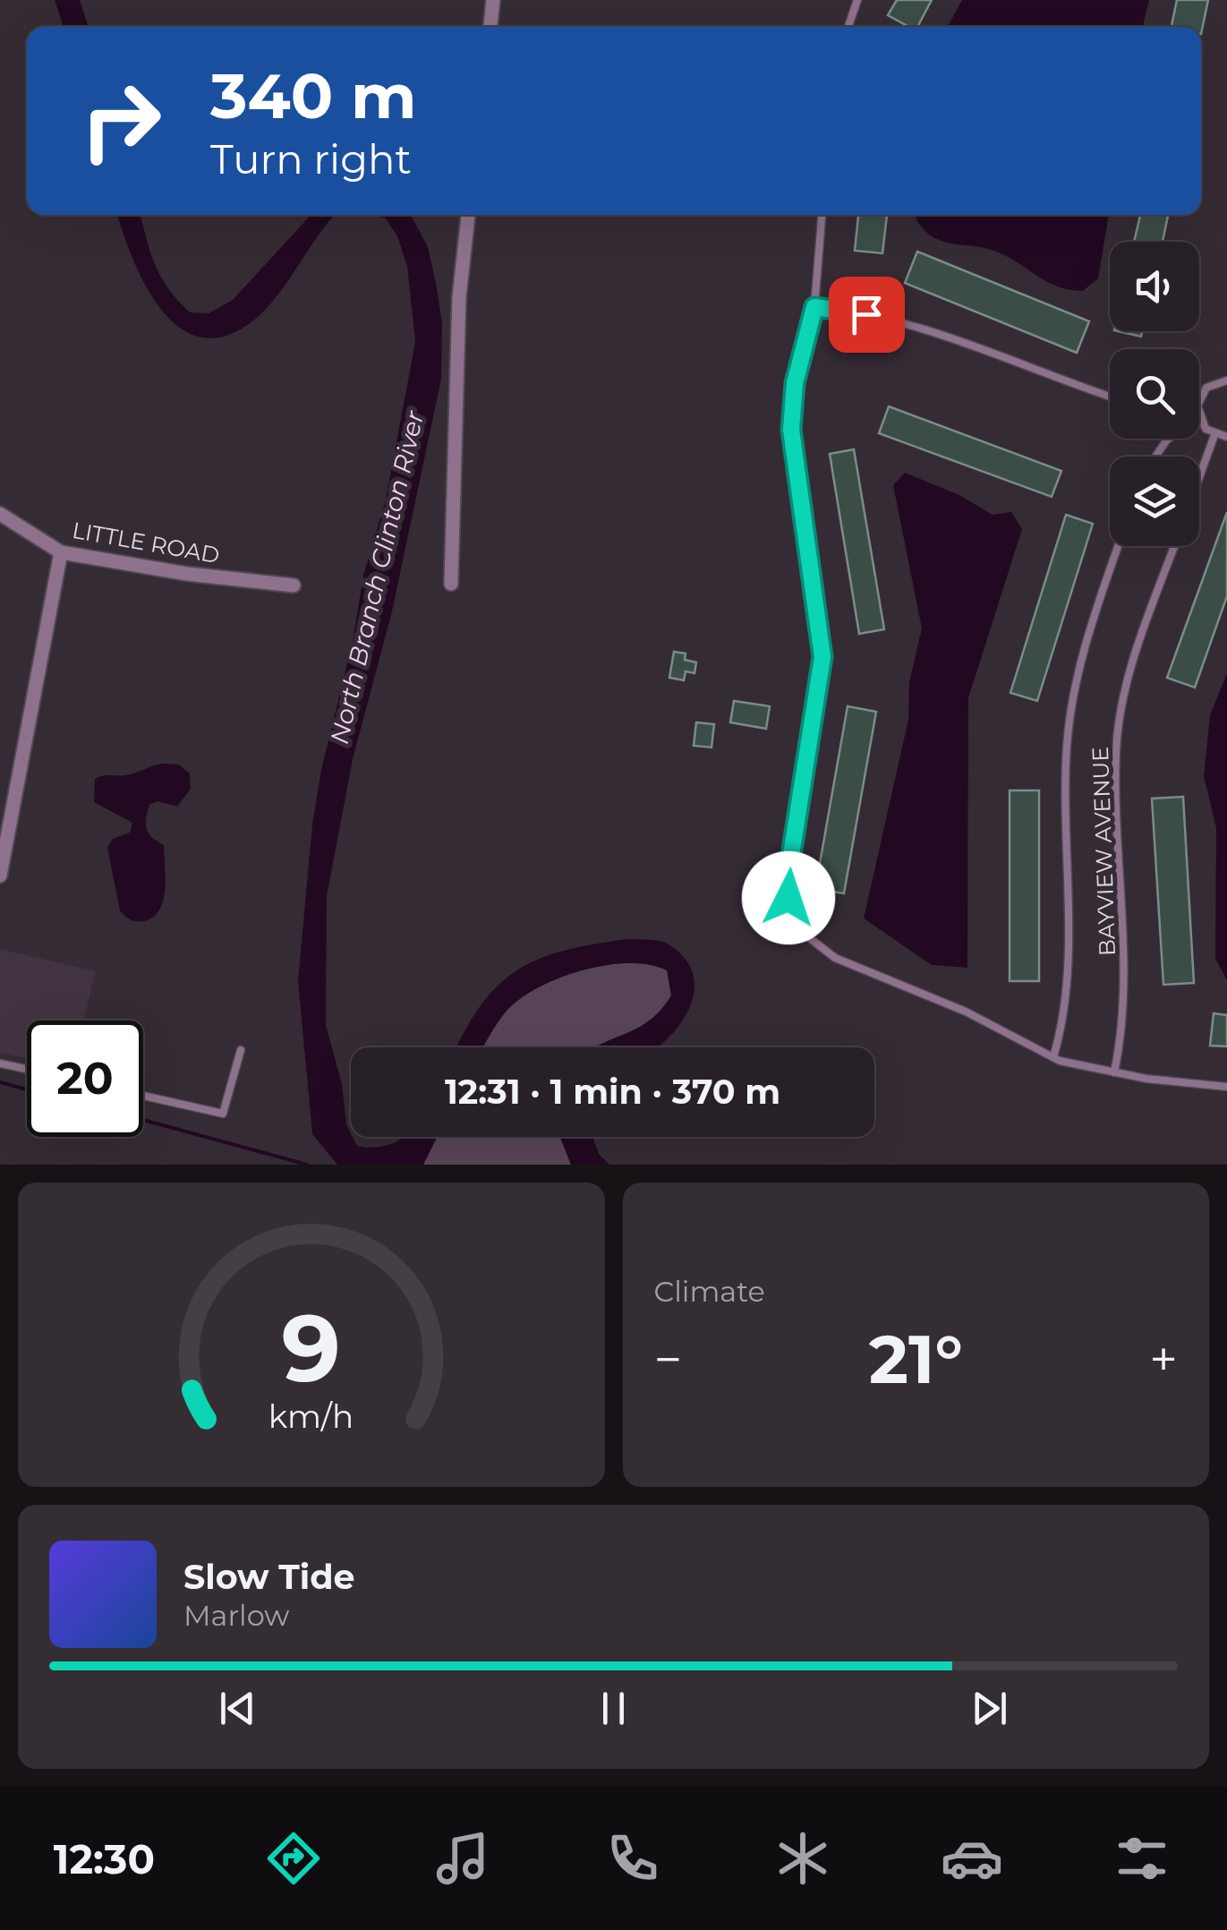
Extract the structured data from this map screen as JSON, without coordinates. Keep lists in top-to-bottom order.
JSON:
{
  "streets": {
    "street": ["LITTLE ROAD"],
    "lane": ["BAYVIEW AVENUE"]
  },
  "water": ["North Branch Clinton River"],
  "page": {
    "turn": ["340 m", "Turn right"],
    "limit": "20",
    "trip": "12:31 · 1 min · 370 m",
    "tile": "Climate",
    "heat": ["−", "21°", "+"],
    "song": ["Slow Tide", "Marlow"],
    "tabs": "12:30",
    "gauge": ["9", "km/h"]
  }
}
